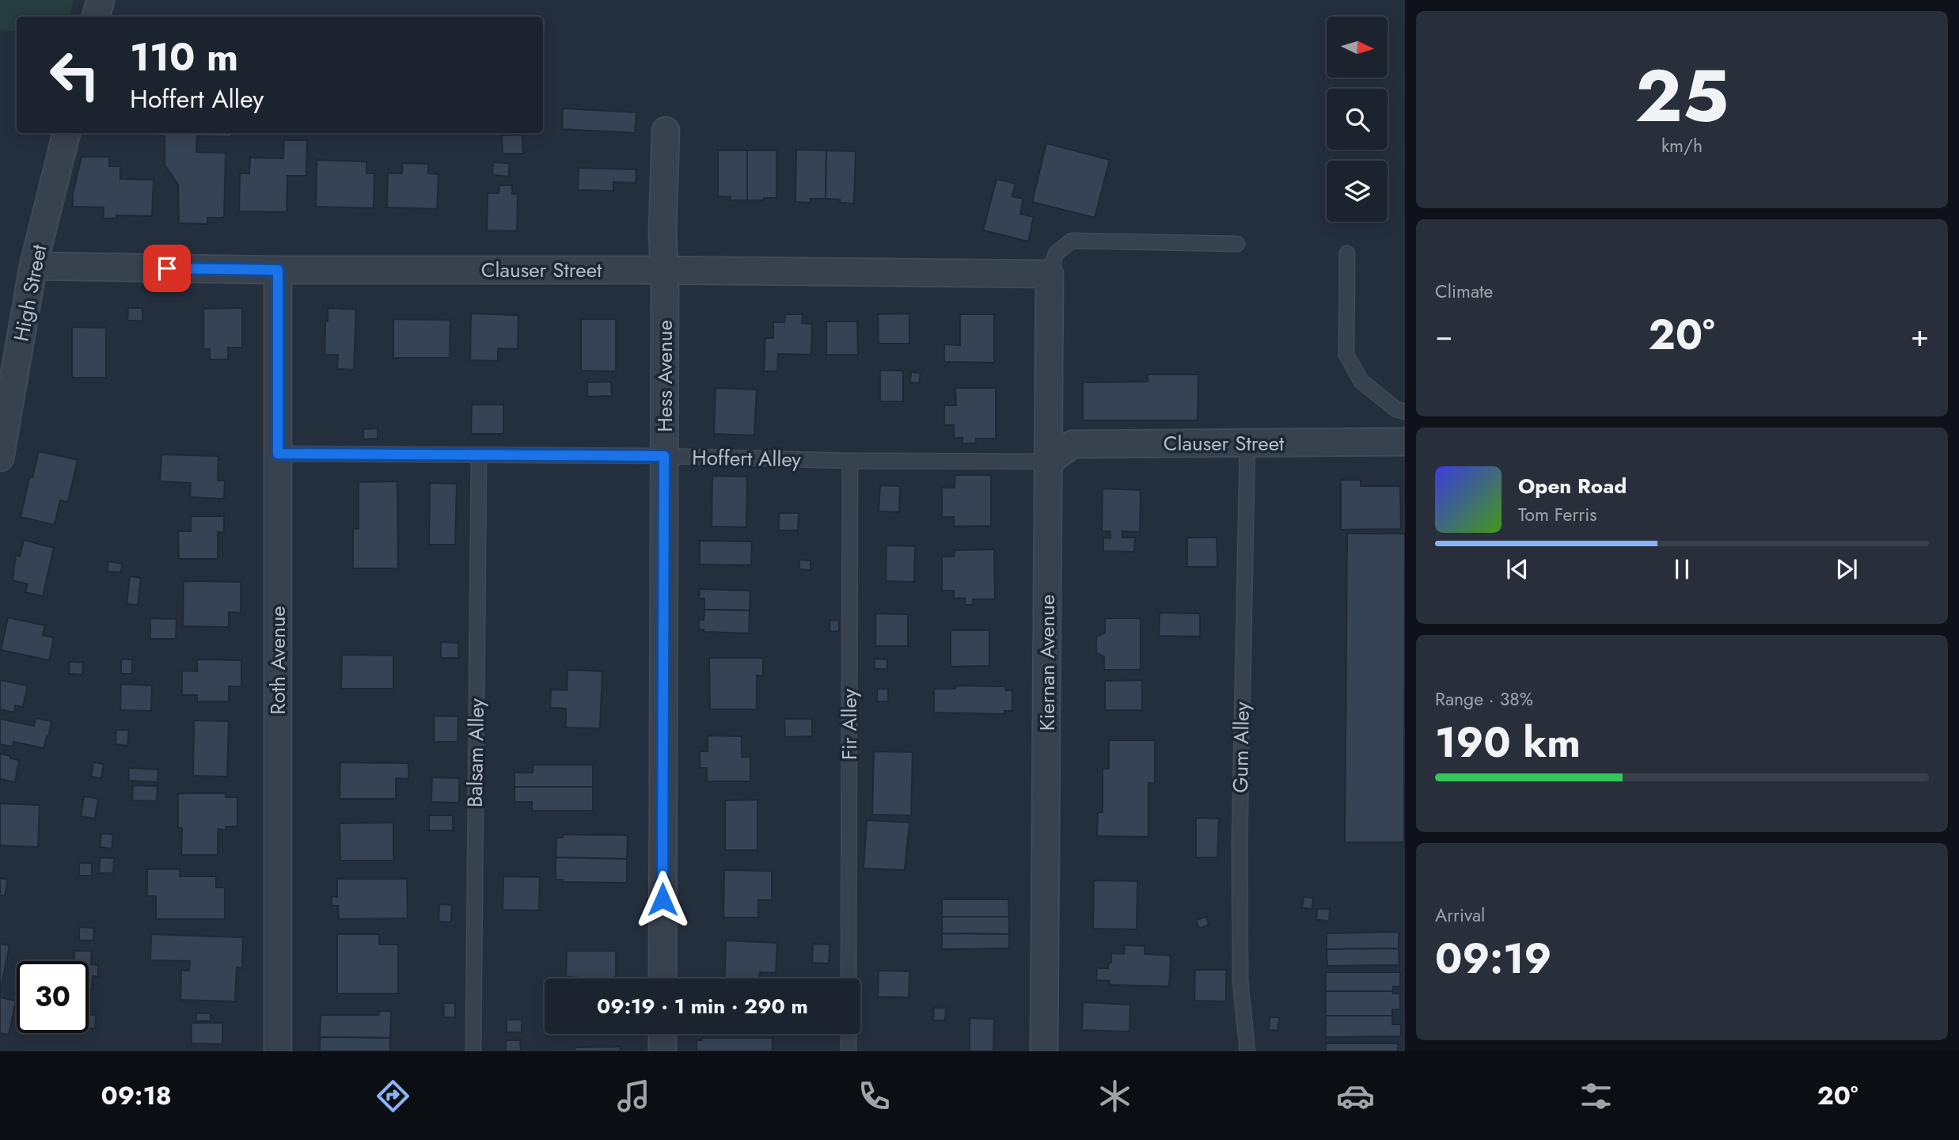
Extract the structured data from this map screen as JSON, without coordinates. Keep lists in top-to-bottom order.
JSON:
{
  "streets": {
    "street": [
      "Clauser Street",
      "High Street",
      "Hess Avenue",
      "Roth Avenue",
      "Kiernan Avenue"
    ],
    "lane": [
      "Hoffert Alley",
      "Fir Alley",
      "Gum Alley",
      "Balsam Alley"
    ]
  },
  "crossings": [
    ["Clauser Street", "High Street"],
    ["Clauser Street", "Hess Avenue"],
    ["Clauser Street", "Hoffert Alley"],
    ["Clauser Street", "Roth Avenue"],
    ["Clauser Street", "Kiernan Avenue"],
    ["Clauser Street", "Gum Alley"],
    ["Hess Avenue", "Hoffert Alley"],
    ["Hoffert Alley", "Roth Avenue"],
    ["Hoffert Alley", "Kiernan Avenue"],
    ["Hoffert Alley", "Fir Alley"],
    ["Hoffert Alley", "Balsam Alley"]
  ],
  "north": "right",
  "page": {
    "tile": [
      ["25", "km/h"],
      "Climate",
      ["Range · 38%", "190 km"],
      ["Arrival", "09:19"]
    ],
    "turn": ["110 m", "Hoffert Alley"],
    "heat": ["−", "20°", "+"],
    "song": ["Open Road", "Tom Ferris"],
    "limit": "30",
    "trip": "09:19 · 1 min · 290 m",
    "tabs": ["09:18", "20°"]
  }
}
